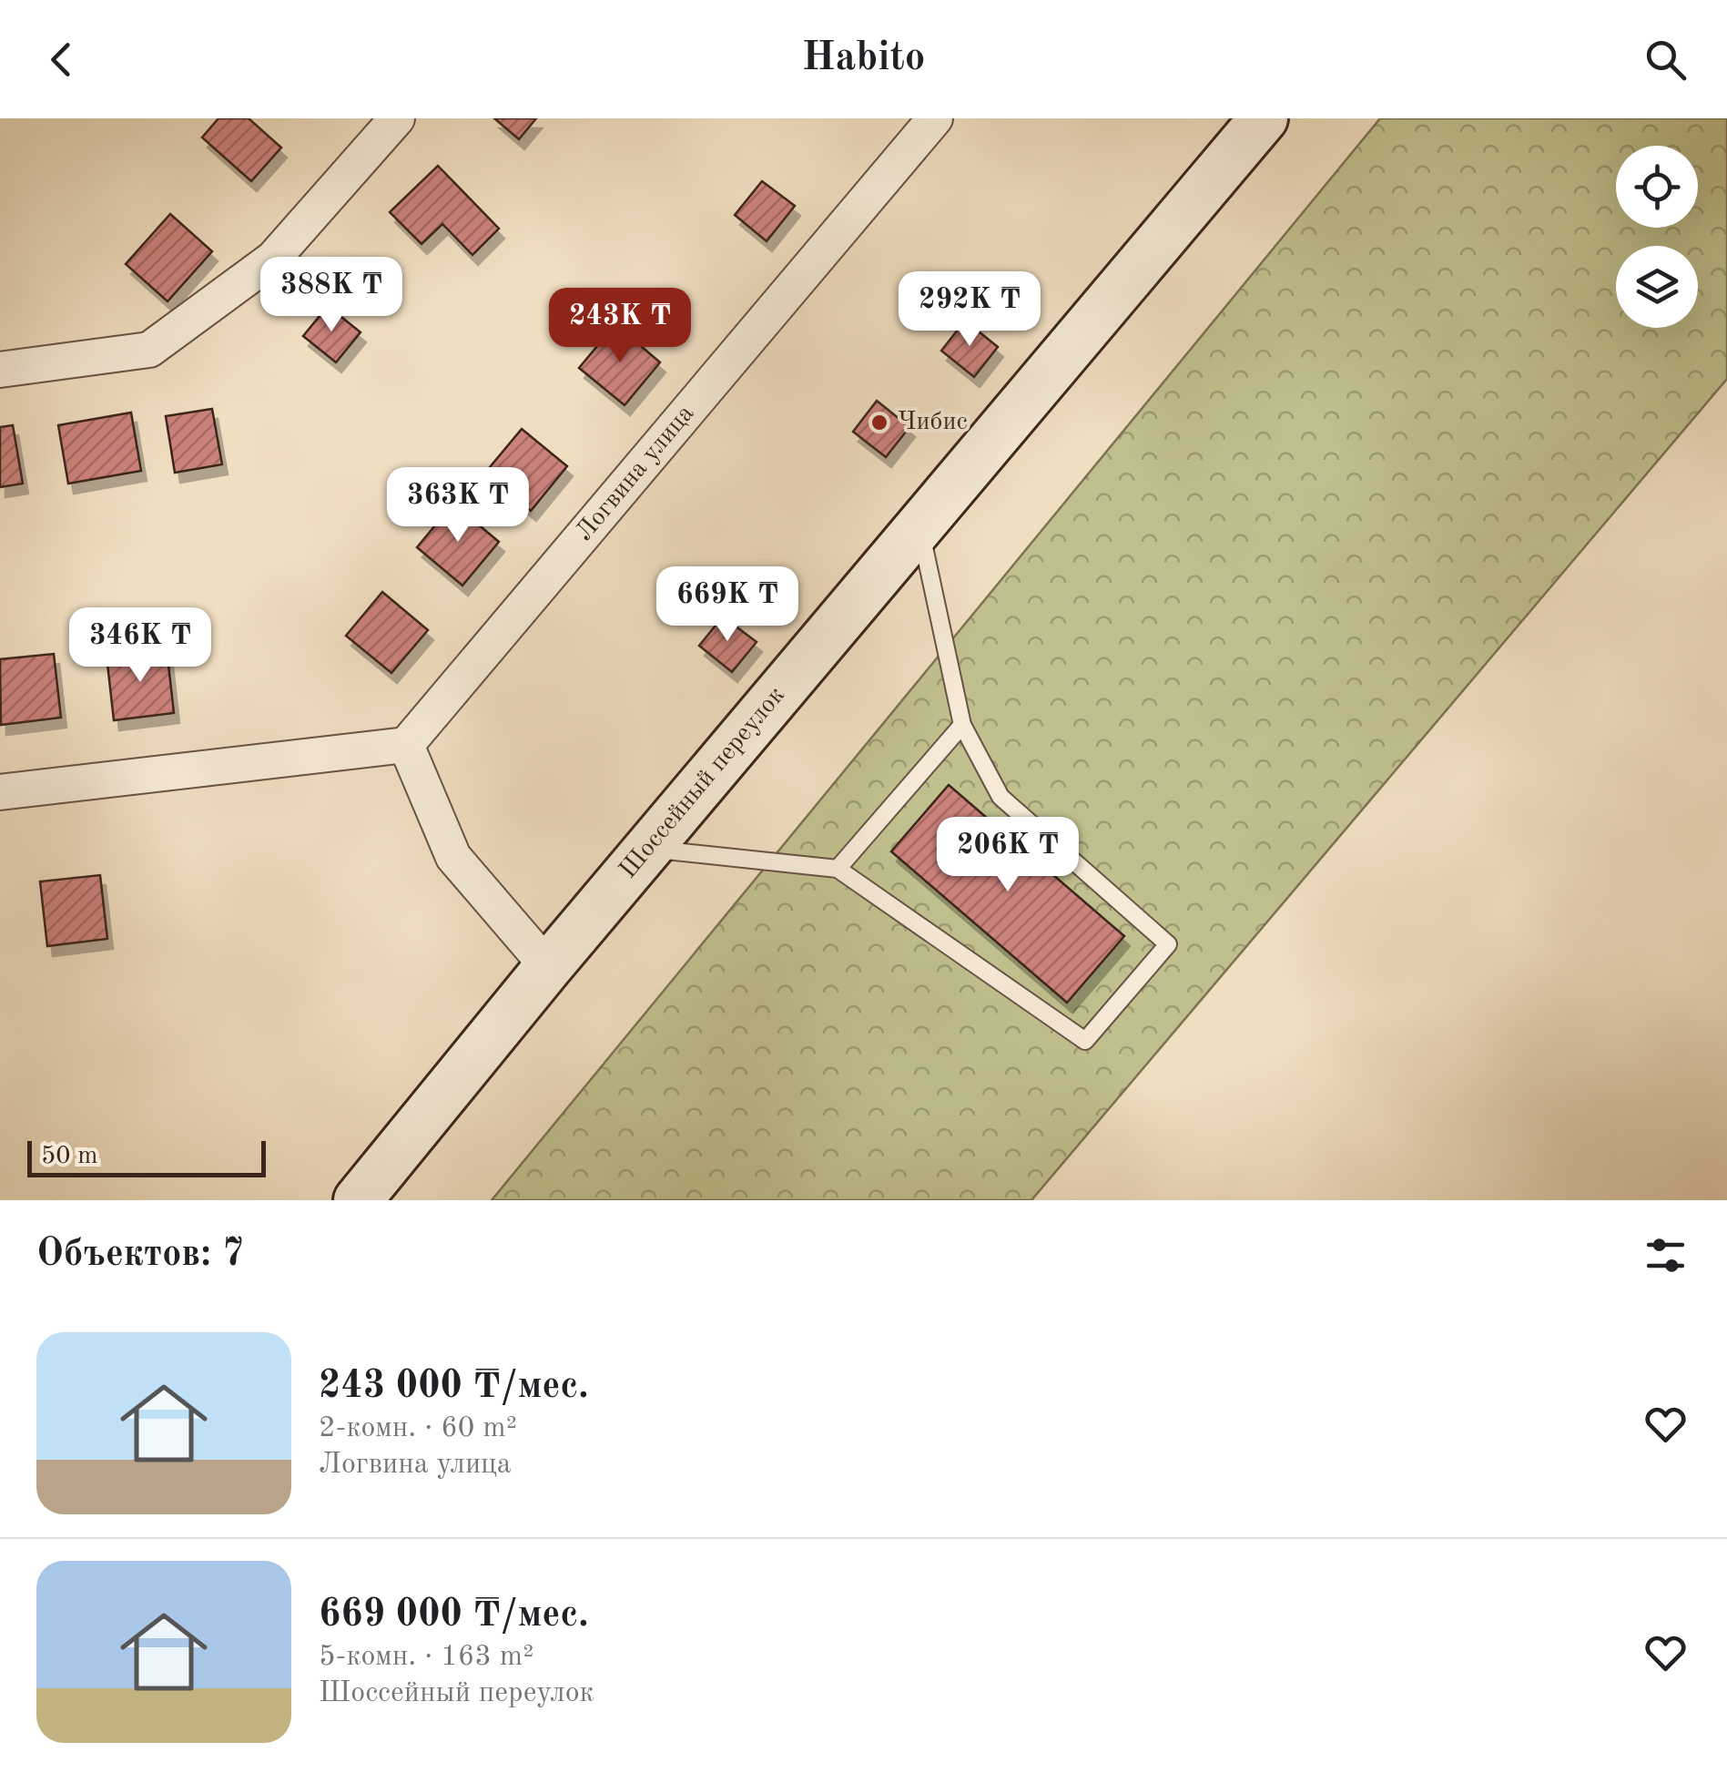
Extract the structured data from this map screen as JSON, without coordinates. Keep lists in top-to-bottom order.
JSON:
{
  "streets": {
    "main road": ["Шоссейный переулок"],
    "street": ["Логвина улица"]
  },
  "places": ["Чибис"],
  "scale_bar": "50 m",
  "page": {
    "header": "Habito",
    "price": [
      "388K ₸",
      "292K ₸",
      "243K ₸",
      "363K ₸",
      "669K ₸",
      "346K ₸",
      "206K ₸"
    ],
    "scale": "50 m",
    "heading": "Объектов: 7",
    "list": [
      {
        "name": "243 000 ₸/мес.",
        "note": "2-комн. · 60 m² · Логвина улица"
      },
      {
        "name": "669 000 ₸/мес.",
        "note": "5-комн. · 163 m² · Шоссейный переулок"
      }
    ]
  }
}
